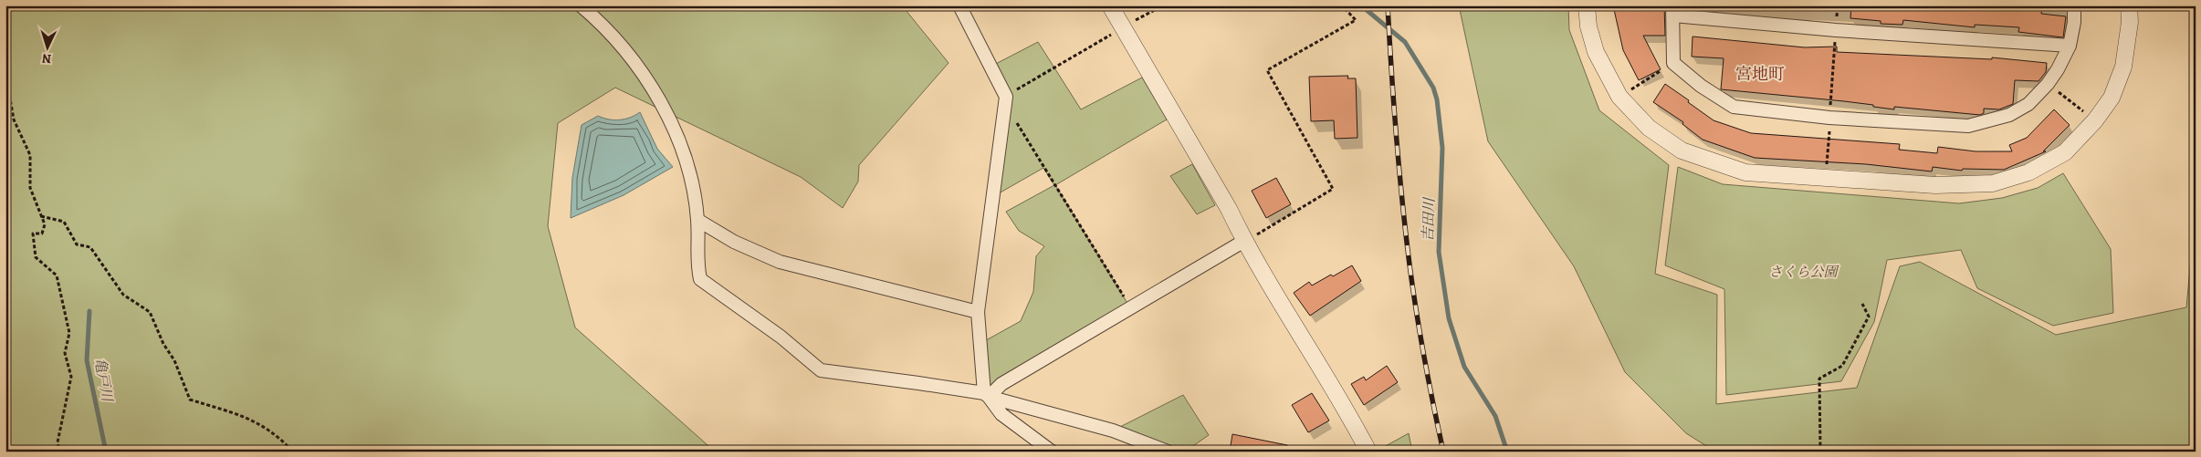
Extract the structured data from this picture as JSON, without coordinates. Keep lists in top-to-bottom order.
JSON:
{
  "districts": ["宮地町"],
  "water": ["吉田川", "亀戸川"],
  "parks": ["さくら公園"],
  "north": "bottom"
}
